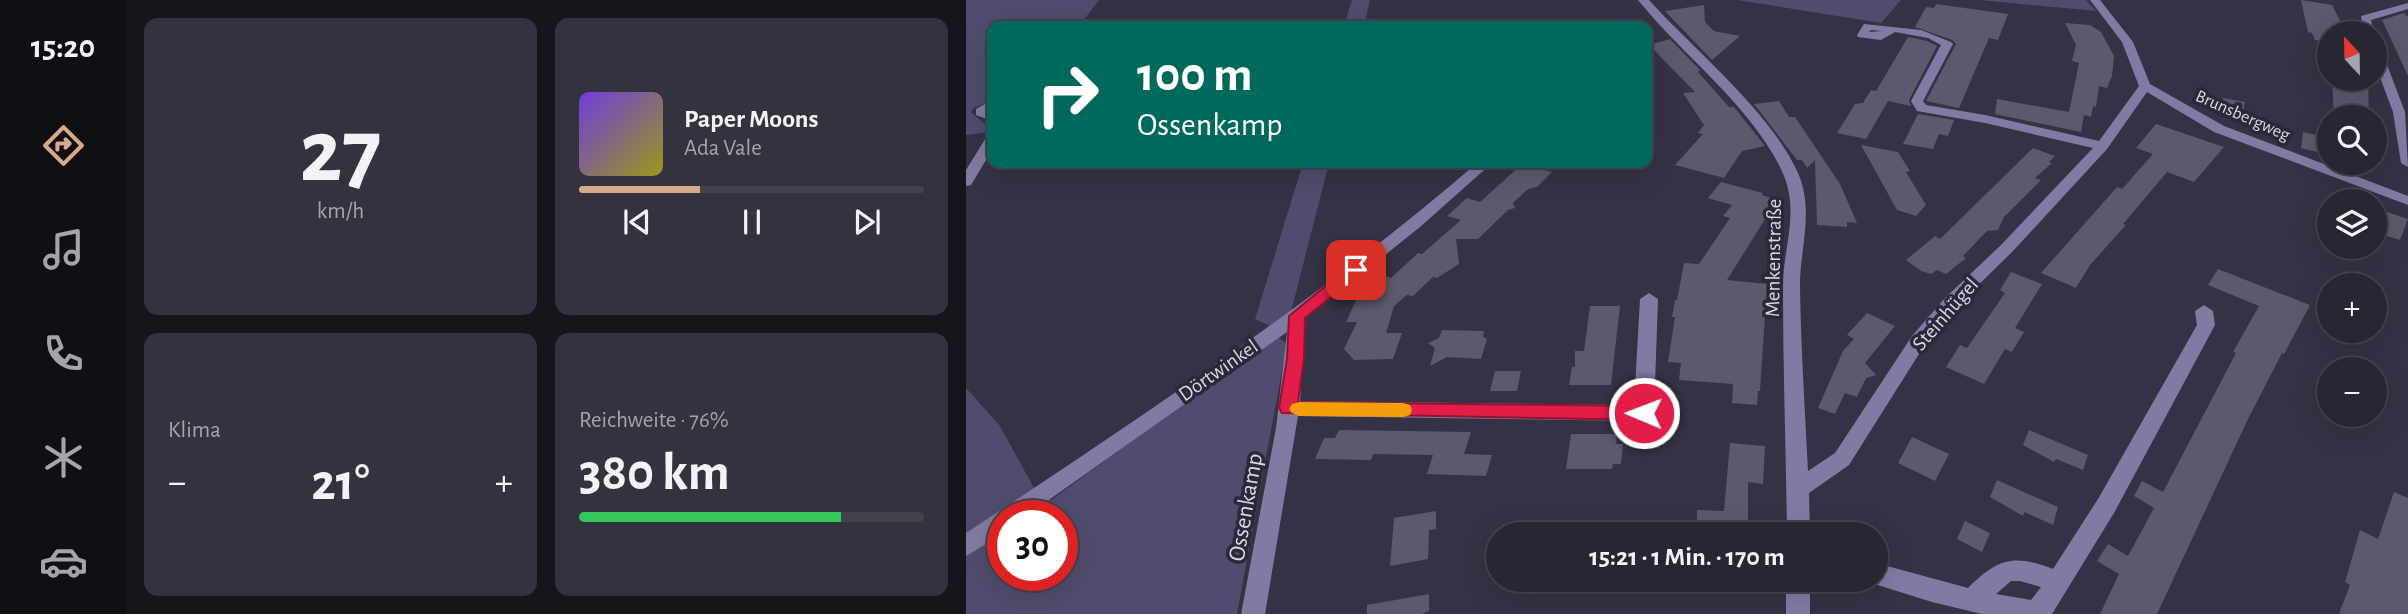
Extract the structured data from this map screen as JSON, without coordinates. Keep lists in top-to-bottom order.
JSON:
{
  "streets": {
    "street": [
      "Brunsbergweg",
      "Menkenstraße",
      "Steinhügel",
      "Dörtwinkel",
      "Ossenkamp"
    ]
  },
  "crossings": [
    ["Brunsbergweg", "Steinhügel"],
    ["Menkenstraße", "Steinhügel"],
    ["Dörtwinkel", "Ossenkamp"]
  ],
  "north": "top",
  "page": {
    "tabs": "15:20",
    "tile": [
      ["27", "km/h"],
      "Klima",
      ["Reichweite · 76%", "380 km"]
    ],
    "map_buttons": ["+", "−"],
    "turn": ["100 m", "Ossenkamp"],
    "song": ["Paper Moons", "Ada Vale"],
    "heat": ["−", "21°", "+"],
    "limit": "30",
    "trip": "15:21 · 1 Min. · 170 m"
  }
}
